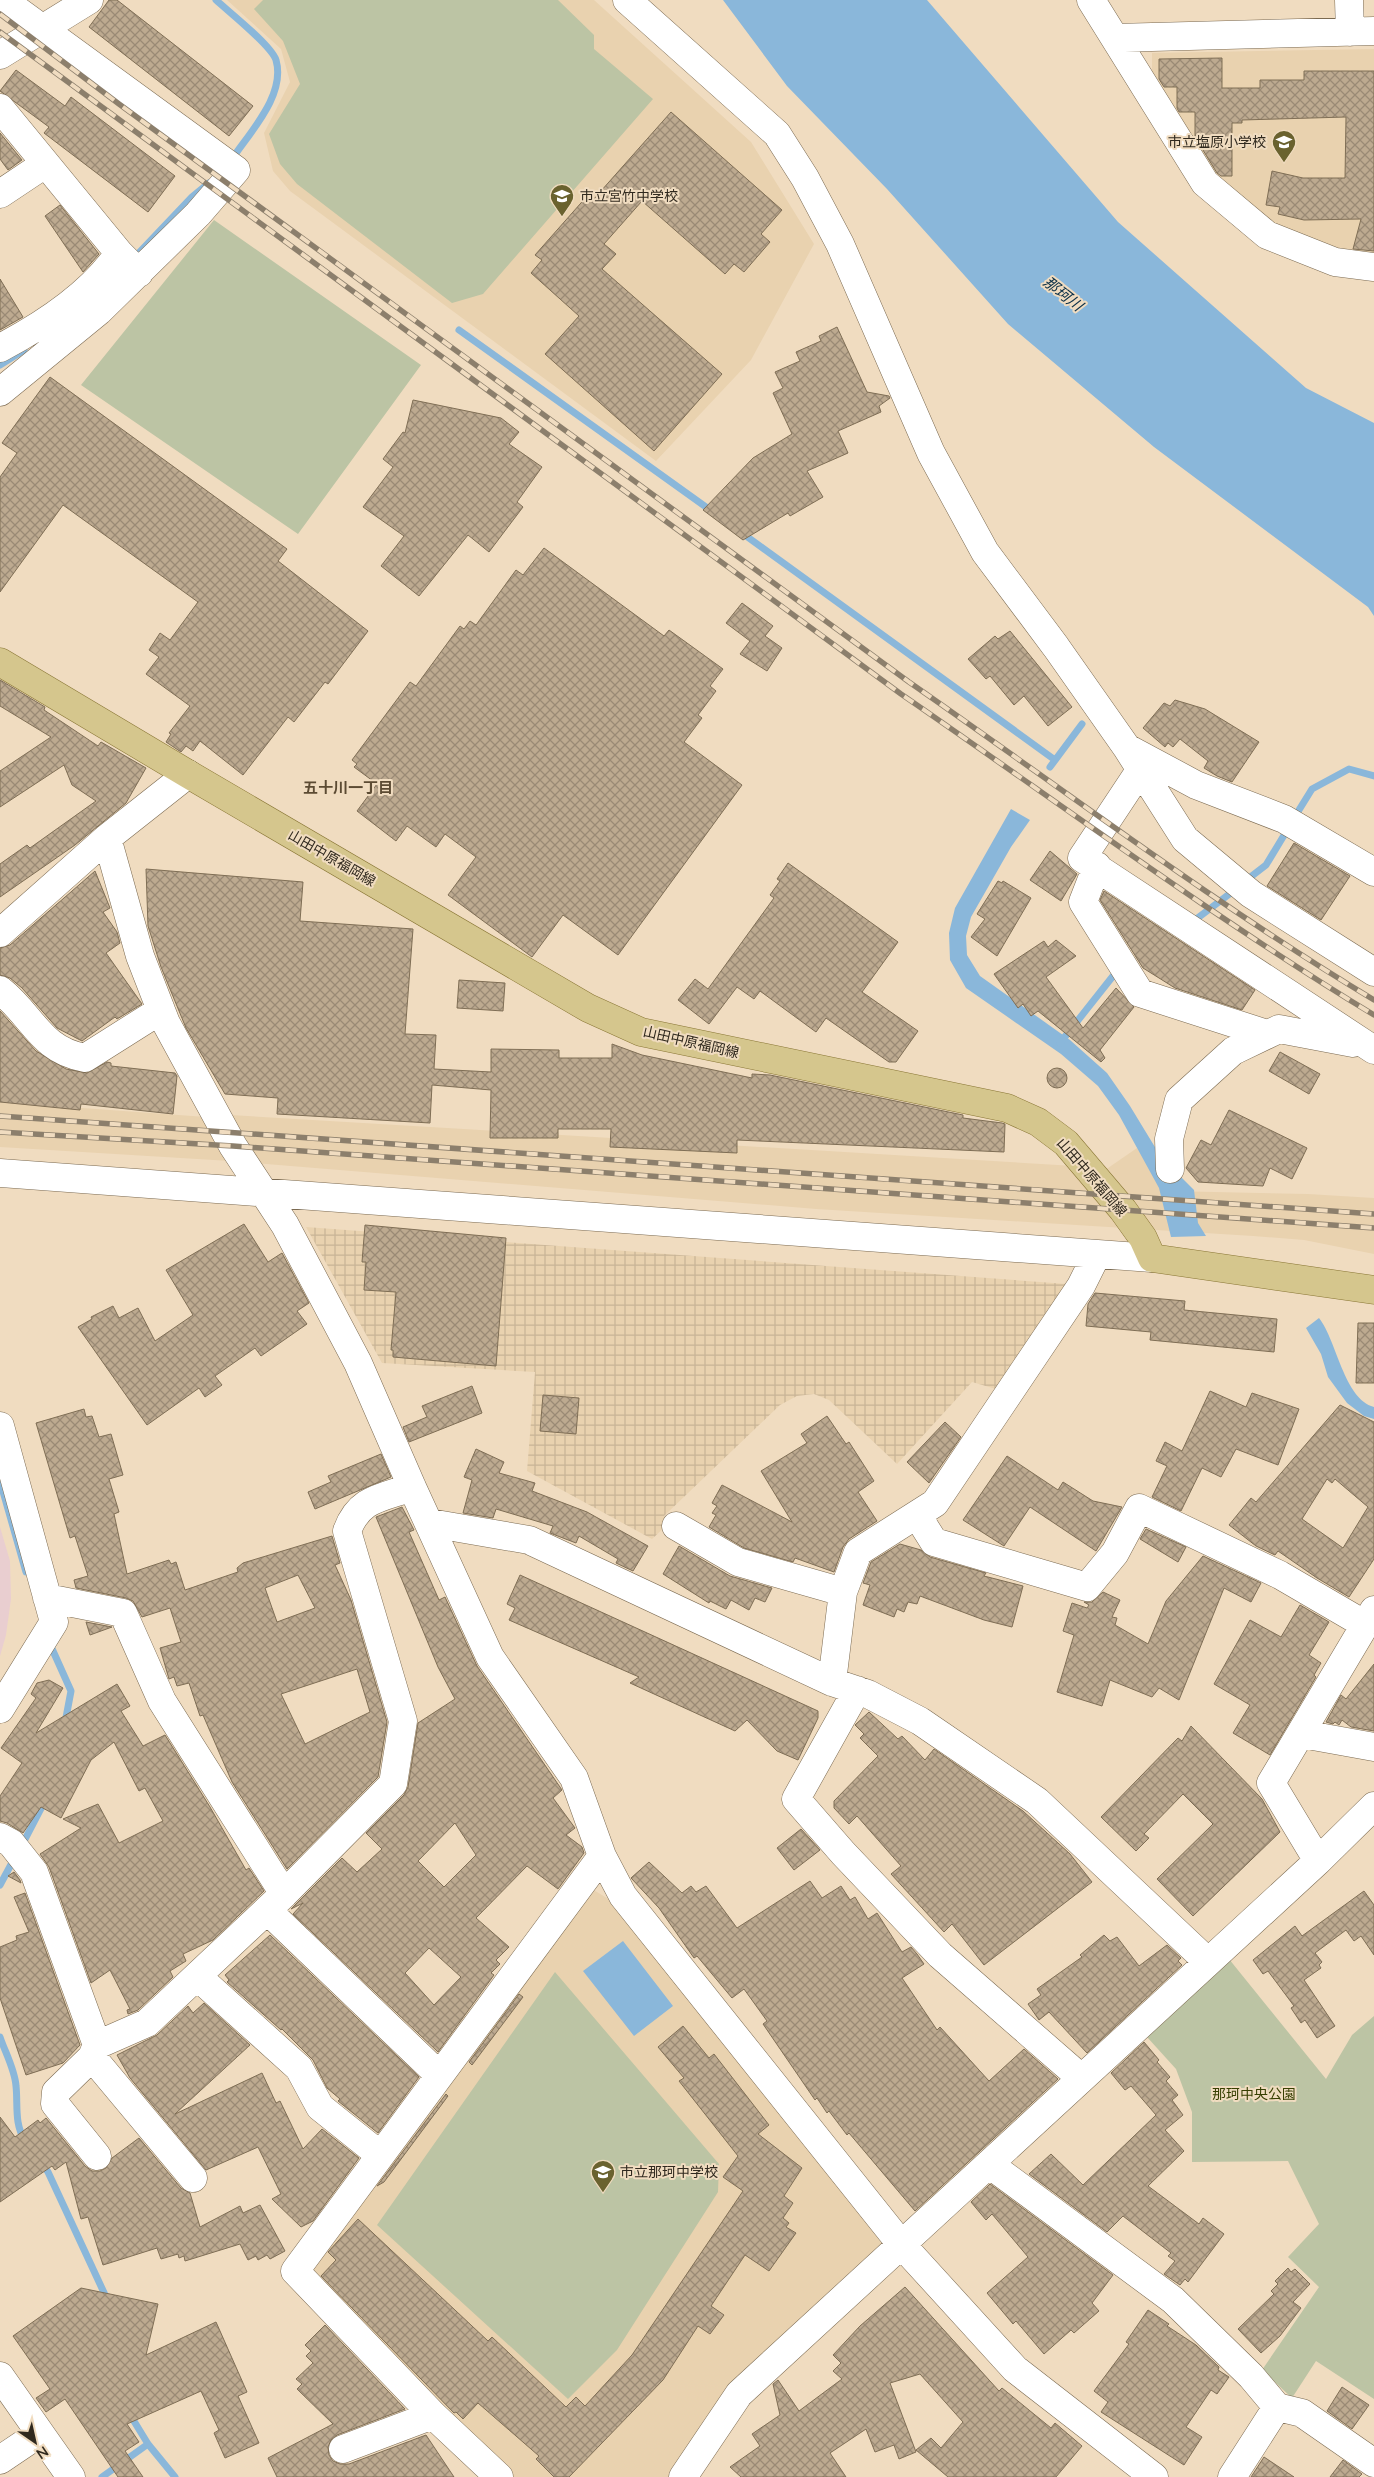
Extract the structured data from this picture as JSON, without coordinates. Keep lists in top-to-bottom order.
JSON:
{
  "streets": {
    "main road": ["山田中原福岡線"]
  },
  "districts": ["五十川一丁目"],
  "water": ["那珂川"],
  "parks": ["那珂中央公園"],
  "places": {
    "school or university": ["市立塩原小学校", "市立宮竹中学校", "市立那珂中学校"]
  },
  "north": "bottom right"
}
